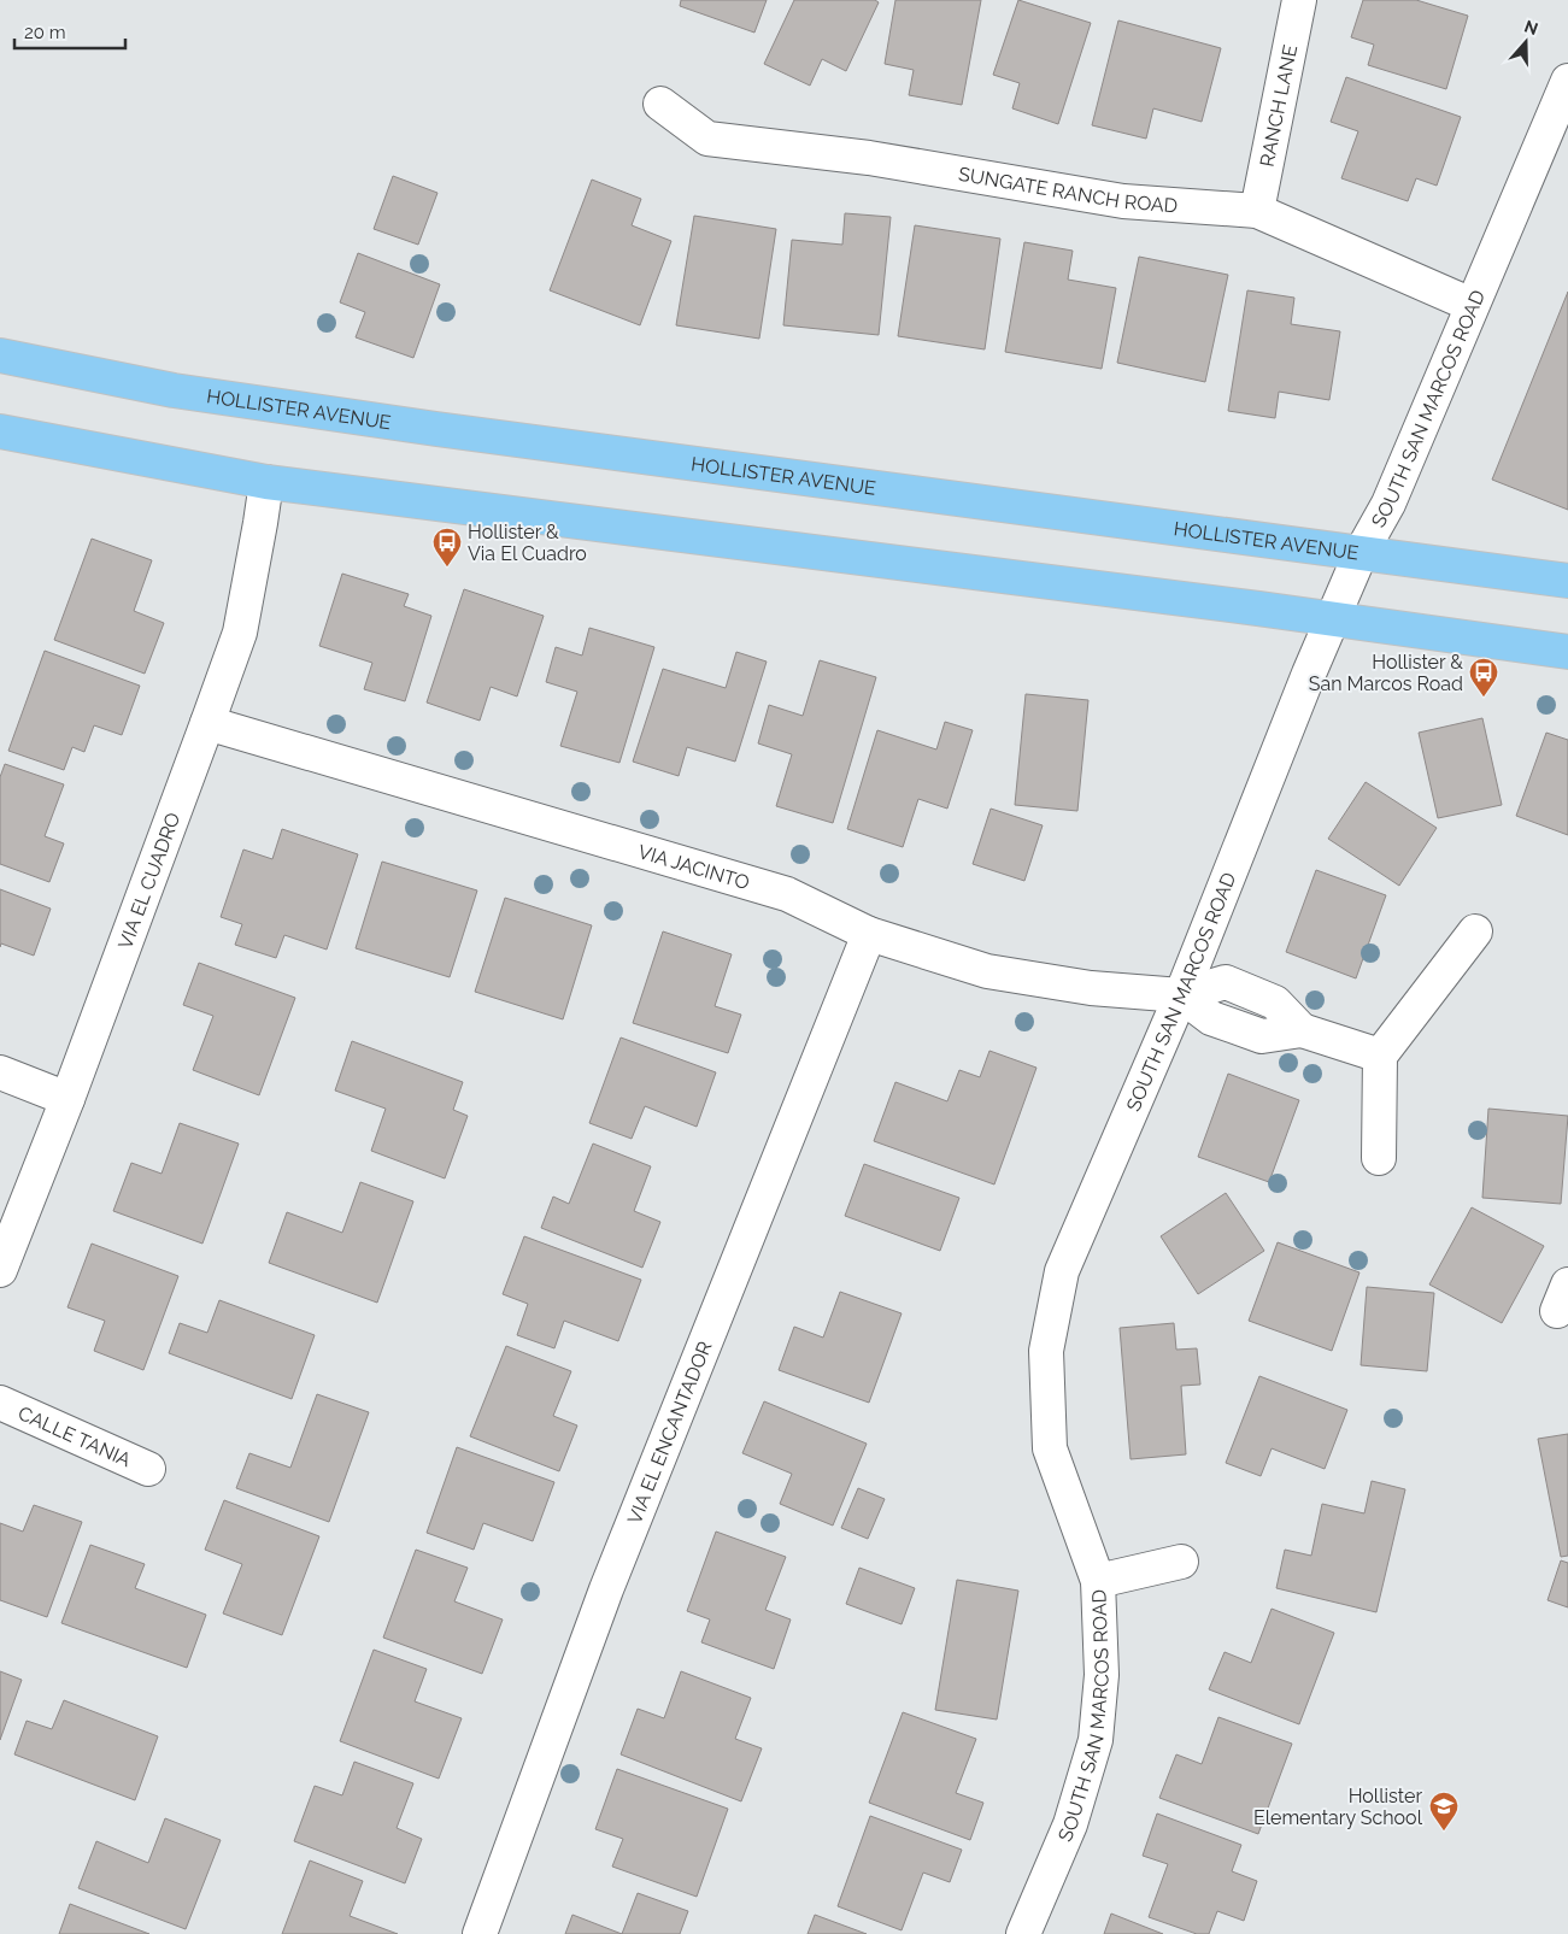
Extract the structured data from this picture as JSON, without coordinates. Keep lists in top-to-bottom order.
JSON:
{
  "streets": {
    "main road": ["HOLLISTER AVENUE"],
    "street": [
      "RANCH LANE",
      "SUNGATE RANCH ROAD",
      "SOUTH SAN MARCOS ROAD",
      "VIA JACINTO",
      "VIA EL CUADRO",
      "VIA EL ENCANTADOR",
      "CALLE TANIA"
    ]
  },
  "crossings": [
    ["RANCH LANE", "SUNGATE RANCH ROAD"],
    ["SUNGATE RANCH ROAD", "SOUTH SAN MARCOS ROAD"],
    ["HOLLISTER AVENUE", "SOUTH SAN MARCOS ROAD"],
    ["SOUTH SAN MARCOS ROAD", "VIA JACINTO"],
    ["VIA JACINTO", "VIA EL CUADRO"],
    ["VIA JACINTO", "VIA EL ENCANTADOR"]
  ],
  "places": {
    "bus stop": ["Hollister & Via El Cuadro", "Hollister & San Marcos Road"],
    "school or university": ["Hollister Elementary School"]
  },
  "scale_bar": "20 m",
  "north": "top"
}
